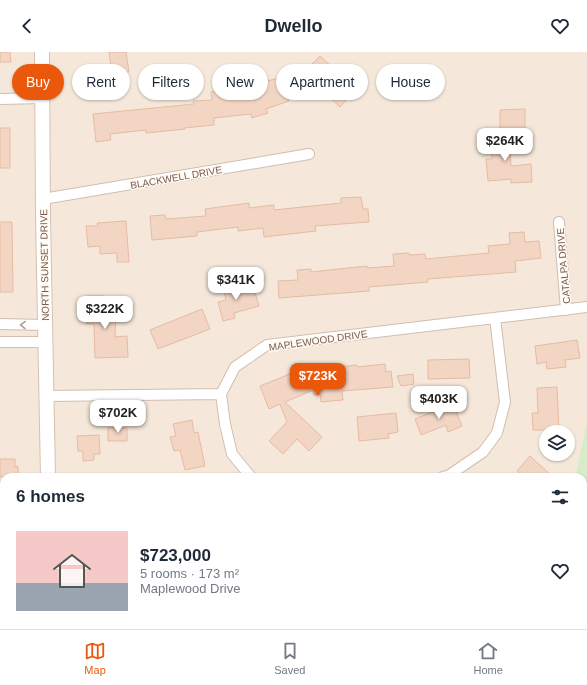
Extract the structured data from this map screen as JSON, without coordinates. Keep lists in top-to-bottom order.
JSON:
{
  "streets": {
    "main road": ["NORTH SUNSET DRIVE"],
    "street": ["BLACKWELL DRIVE", "CATALPA DRIVE", "MAPLEWOOD DRIVE"]
  },
  "crossings": [
    ["BLACKWELL DRIVE", "NORTH SUNSET DRIVE"],
    ["CATALPA DRIVE", "MAPLEWOOD DRIVE"]
  ],
  "page": {
    "header": "Dwello",
    "chip": [
      "Buy",
      "Rent",
      "Filters",
      "New",
      "Apartment",
      "House"
    ],
    "price": [
      "$264K",
      "$341K",
      "$322K",
      "$723K",
      "$403K",
      "$702K"
    ],
    "heading": "6 homes",
    "list": [
      {
        "name": "$723,000",
        "note": "5 rooms · 173 m² · Maplewood Drive"
      }
    ],
    "tabs": ["Map", "Saved", "Home"]
  }
}
